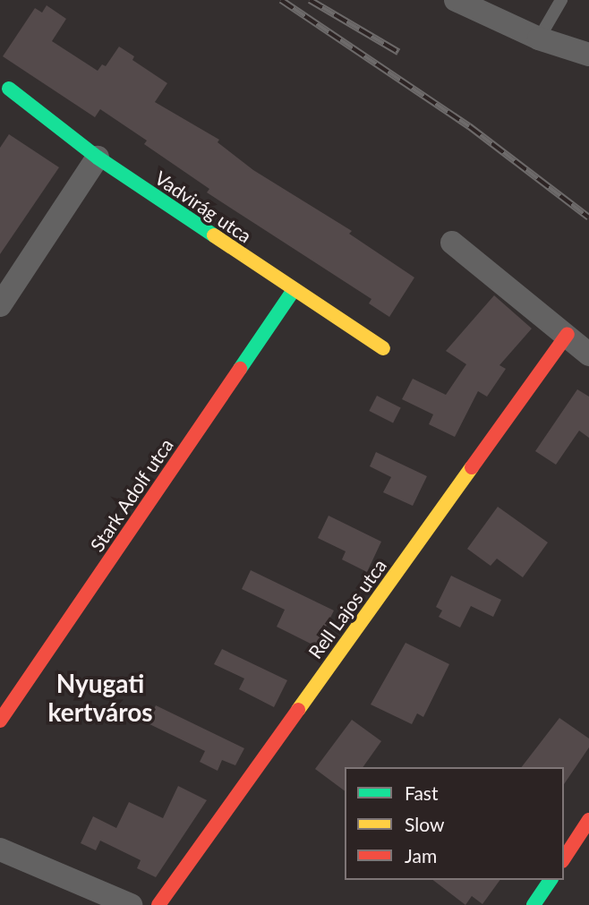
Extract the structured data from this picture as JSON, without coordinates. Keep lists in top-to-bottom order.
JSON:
{
  "streets": {
    "street": ["Vadvirág utca", "Stark Adolf utca", "Rell Lajos utca"]
  },
  "crossings": [
    ["Vadvirág utca", "Stark Adolf utca"]
  ],
  "districts": ["Nyugati kertváros"],
  "legend": ["Fast", "Slow", "Jam"]
}
